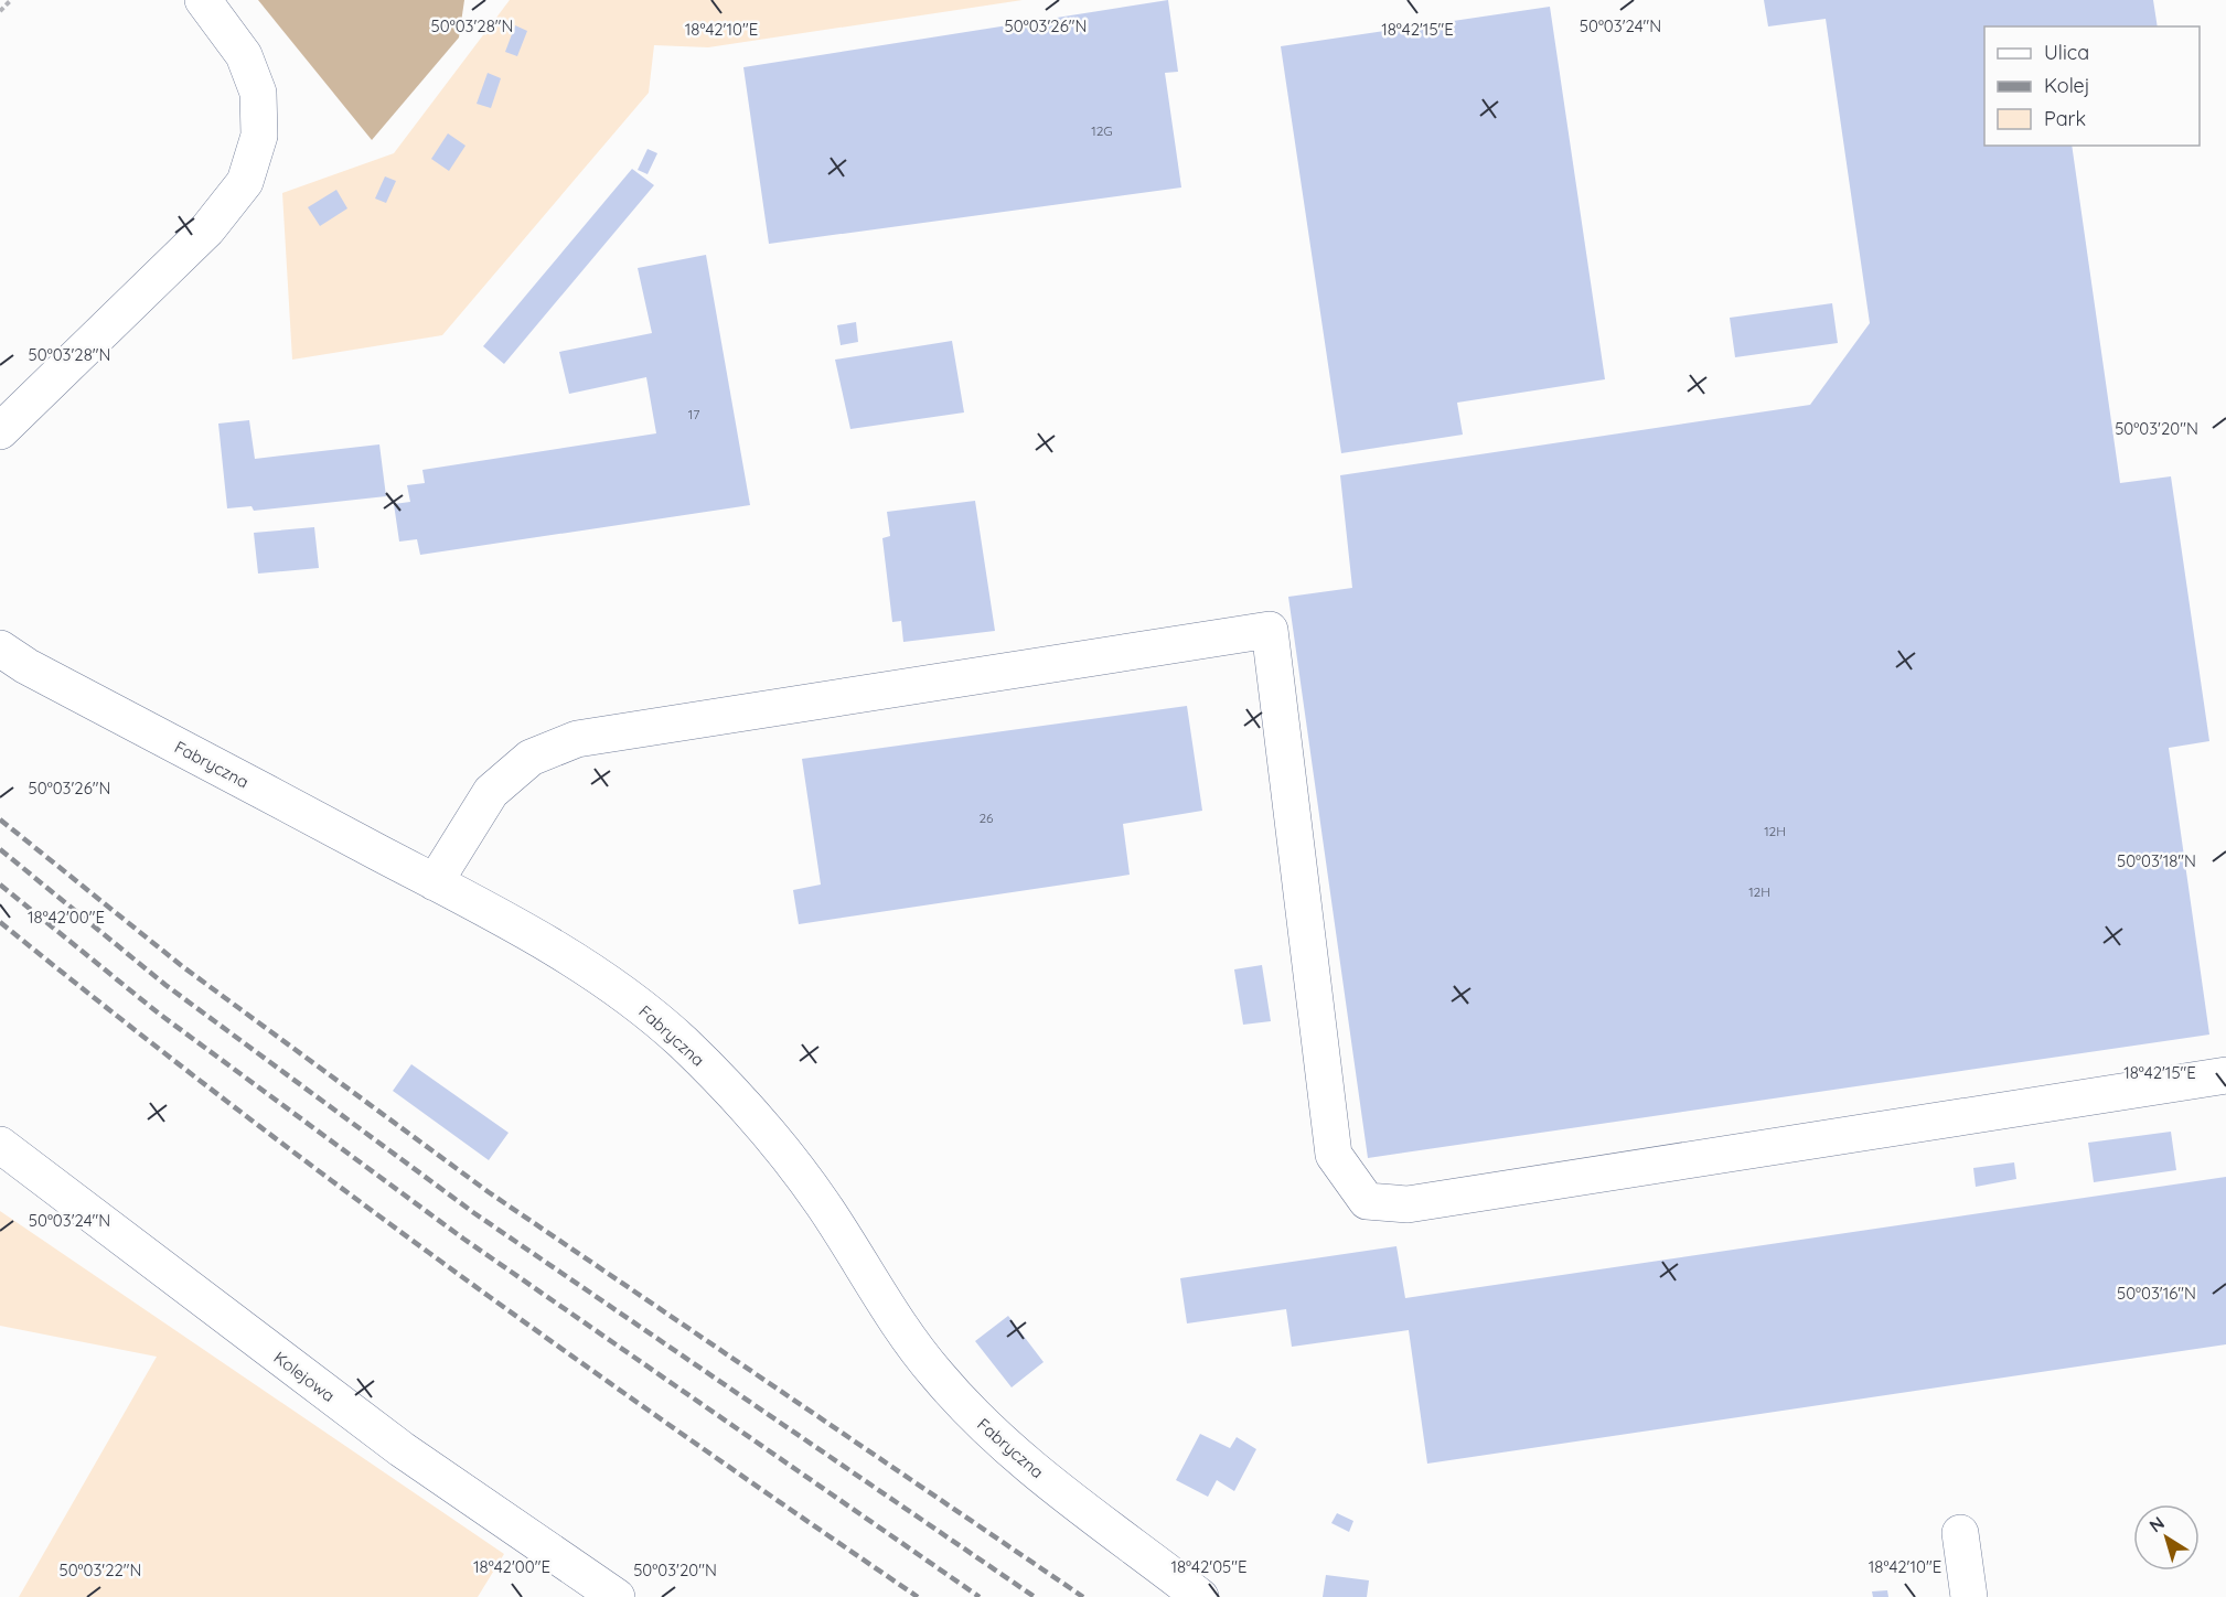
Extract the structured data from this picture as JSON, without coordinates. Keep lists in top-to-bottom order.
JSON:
{
  "streets": {
    "street": ["Fabryczna", "Kolejowa"]
  },
  "house_numbers": [
    "12G",
    "17",
    "26",
    "12H",
    "12H"
  ],
  "legend": ["Ulica", "Kolej", "Park"],
  "north": "top left",
  "coordinates": [
    "50°03'28\"N",
    "50°03'26\"N",
    "50°03'24\"N",
    "18°42'10\"E",
    "18°42'15\"E",
    "50°03'20\"N",
    "50°03'18\"N",
    "18°42'00\"E",
    "50°03'16\"N",
    "18°42'05\"E",
    "50°03'22\"N"
  ]
}
